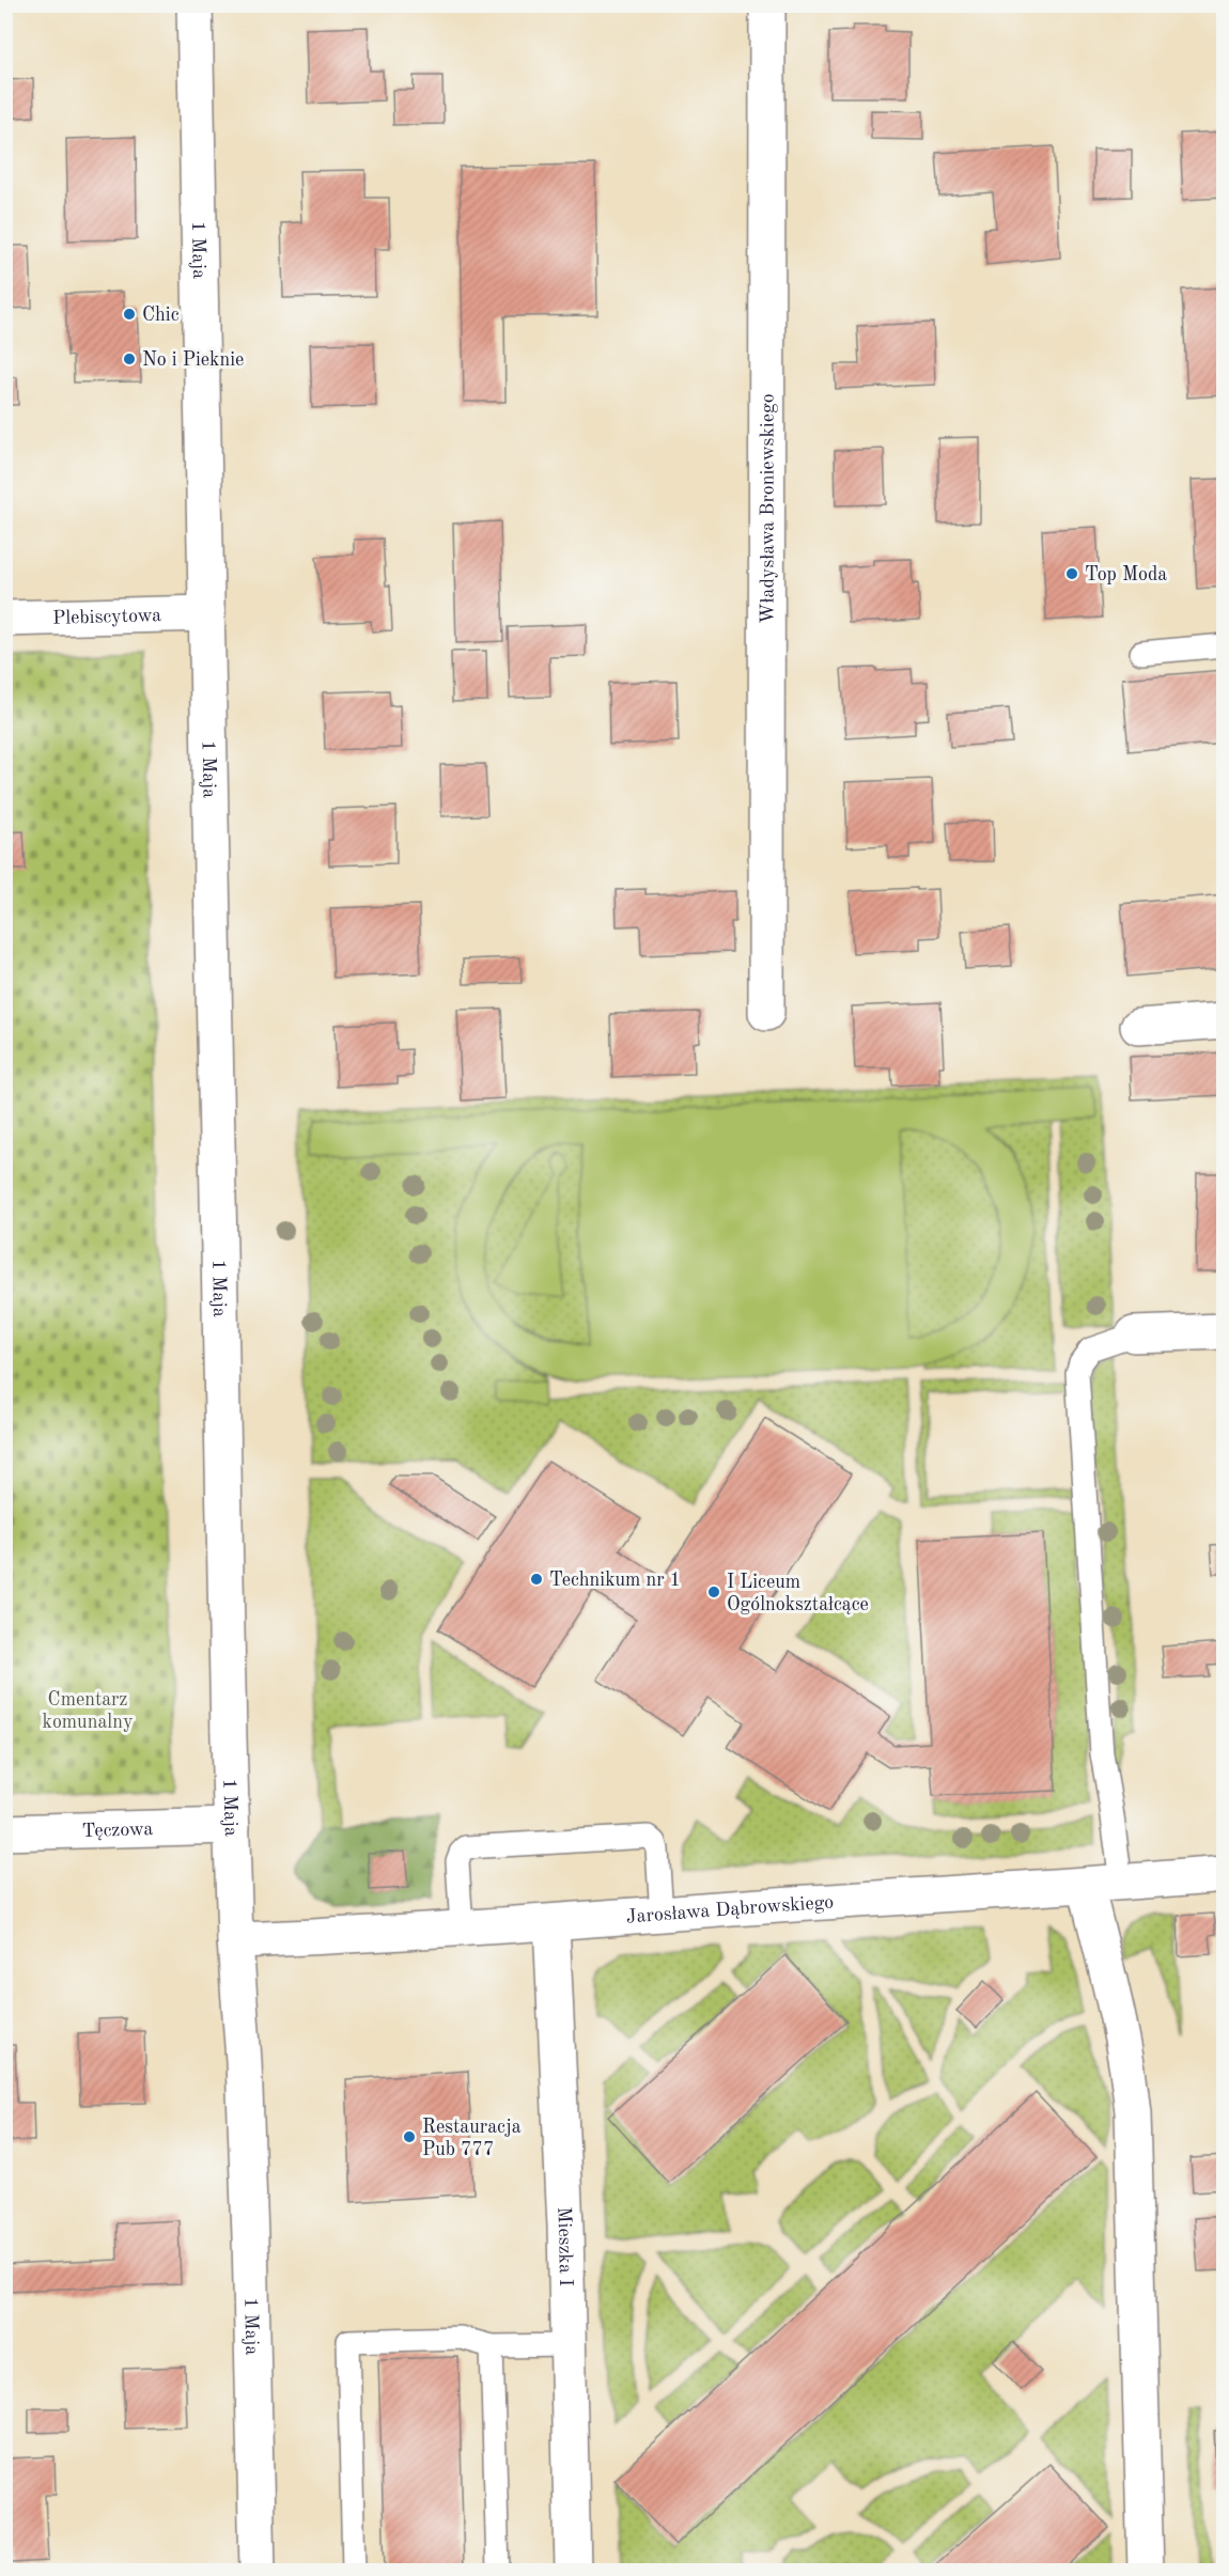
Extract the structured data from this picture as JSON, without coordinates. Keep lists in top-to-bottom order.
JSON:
{
  "streets": {
    "street": [
      "1 Maja",
      "Władysława Broniewskiego",
      "Plebiscytowa",
      "Tęczowa",
      "Jarosława Dąbrowskiego",
      "Mieszka I"
    ]
  },
  "crossings": [
    ["1 Maja", "Plebiscytowa"],
    ["1 Maja", "Tęczowa"],
    ["1 Maja", "Jarosława Dąbrowskiego"],
    ["Jarosława Dąbrowskiego", "Mieszka I"]
  ],
  "parks": ["Cmentarz komunalny"],
  "places": [
    "Chic",
    "No i Pieknie",
    "Top Moda",
    "Technikum nr 1",
    "I Liceum Ogólnokształcące",
    "Restauracja Pub 777"
  ]
}
